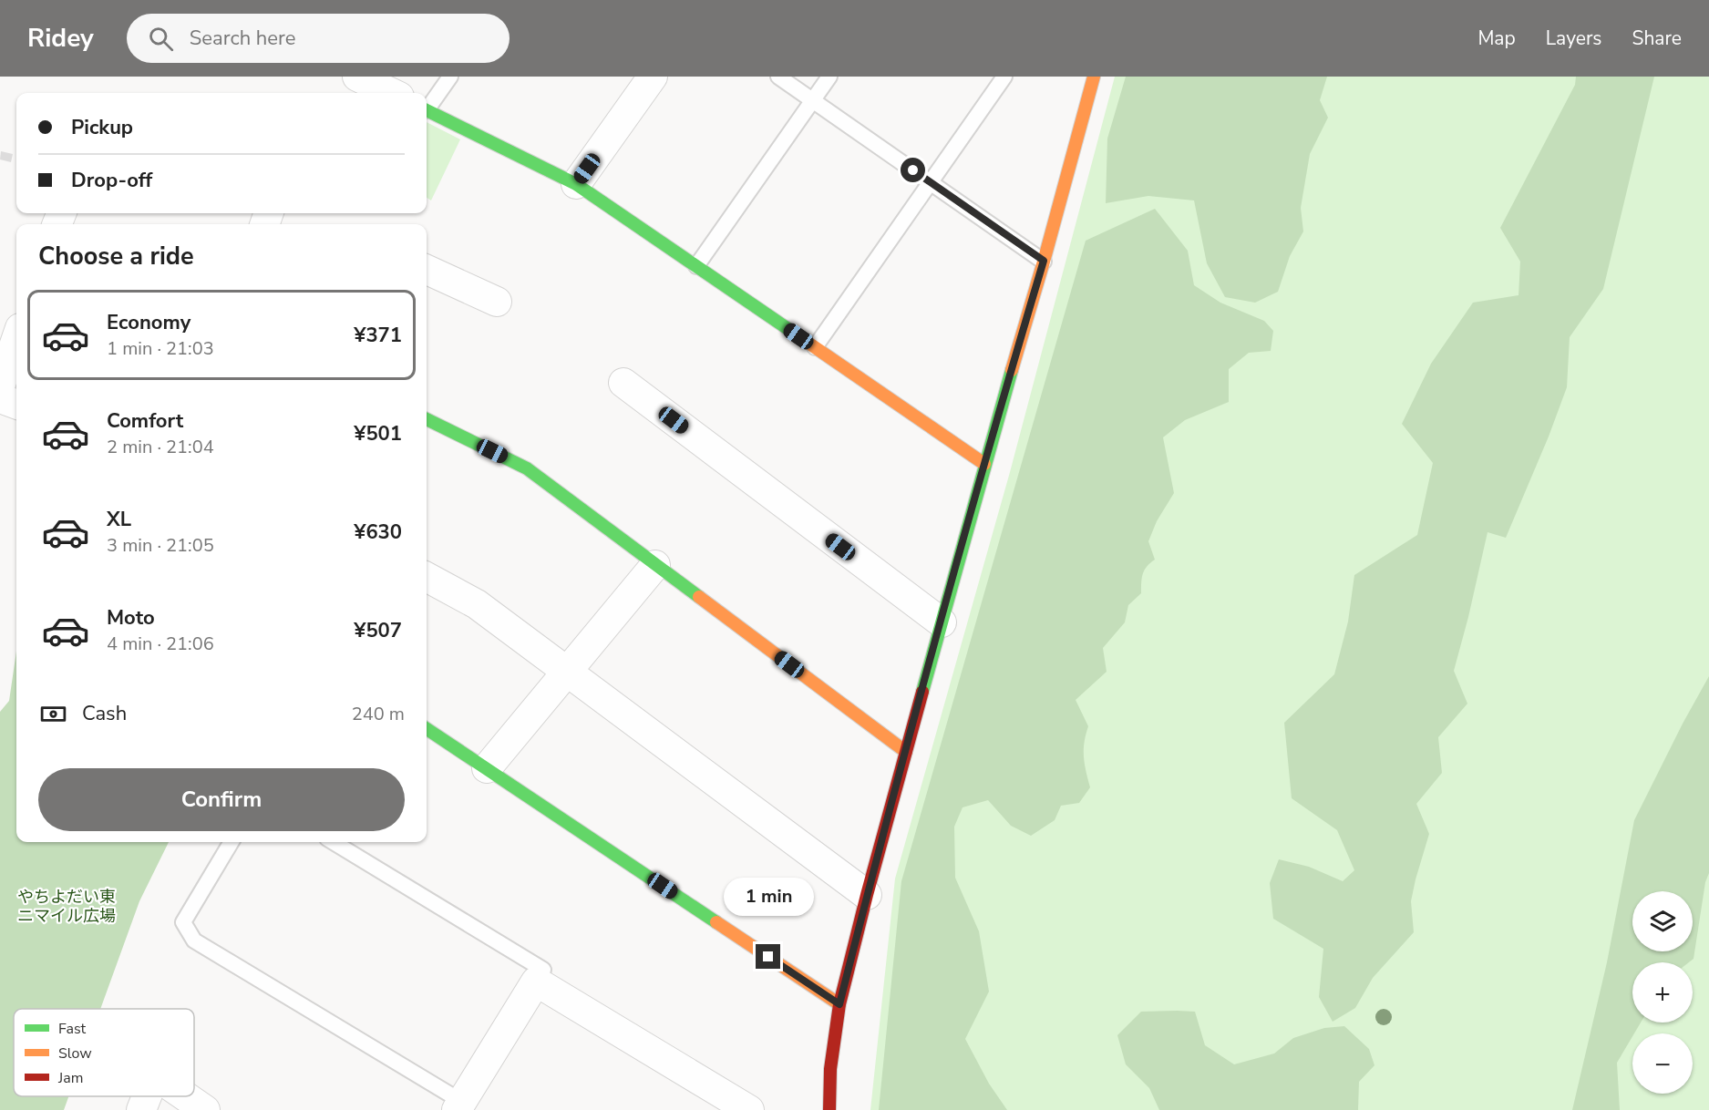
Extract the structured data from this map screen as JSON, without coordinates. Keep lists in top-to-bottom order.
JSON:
{
  "parks": ["やちよだい東 ニマイル広場"],
  "legend": ["Fast", "Slow", "Jam"],
  "page": {
    "header": "Ridey",
    "search": "Search here",
    "nav": ["Map", "Layers", "Share"],
    "banner": ["Pickup", "Drop-off"],
    "heading": "Choose a ride",
    "list": [
      {
        "name": "Economy",
        "note": "1 min · 21:03",
        "value": "¥371"
      },
      {
        "name": "Comfort",
        "note": "2 min · 21:04",
        "value": "¥501"
      },
      {
        "name": "XL",
        "note": "3 min · 21:05",
        "value": "¥630"
      },
      {
        "name": "Moto",
        "note": "4 min · 21:06",
        "value": "¥507"
      }
    ],
    "pay": ["Cash", "240 m"],
    "buttons": "Confirm",
    "bubble": "1 min",
    "map_buttons": ["+", "−"]
  }
}
